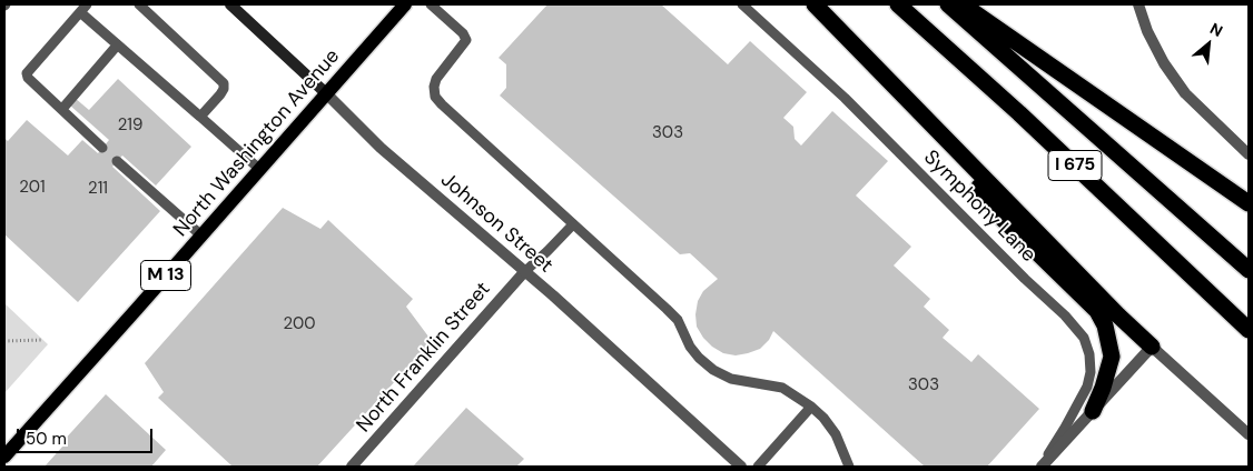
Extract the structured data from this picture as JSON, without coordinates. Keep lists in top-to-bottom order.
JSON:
{
  "streets": {
    "highway": ["I 675"],
    "main road": ["North Washington Avenue", "Johnson Street", "M 13"],
    "street": ["North Franklin Street"],
    "lane": ["Symphony Lane"]
  },
  "crossings": [
    ["North Washington Avenue", "Johnson Street"],
    ["Johnson Street", "North Franklin Street"]
  ],
  "house_numbers": [
    "219",
    "303",
    "201",
    "211",
    "200",
    "303"
  ],
  "scale_bar": "50 m",
  "north": "top right"
}
